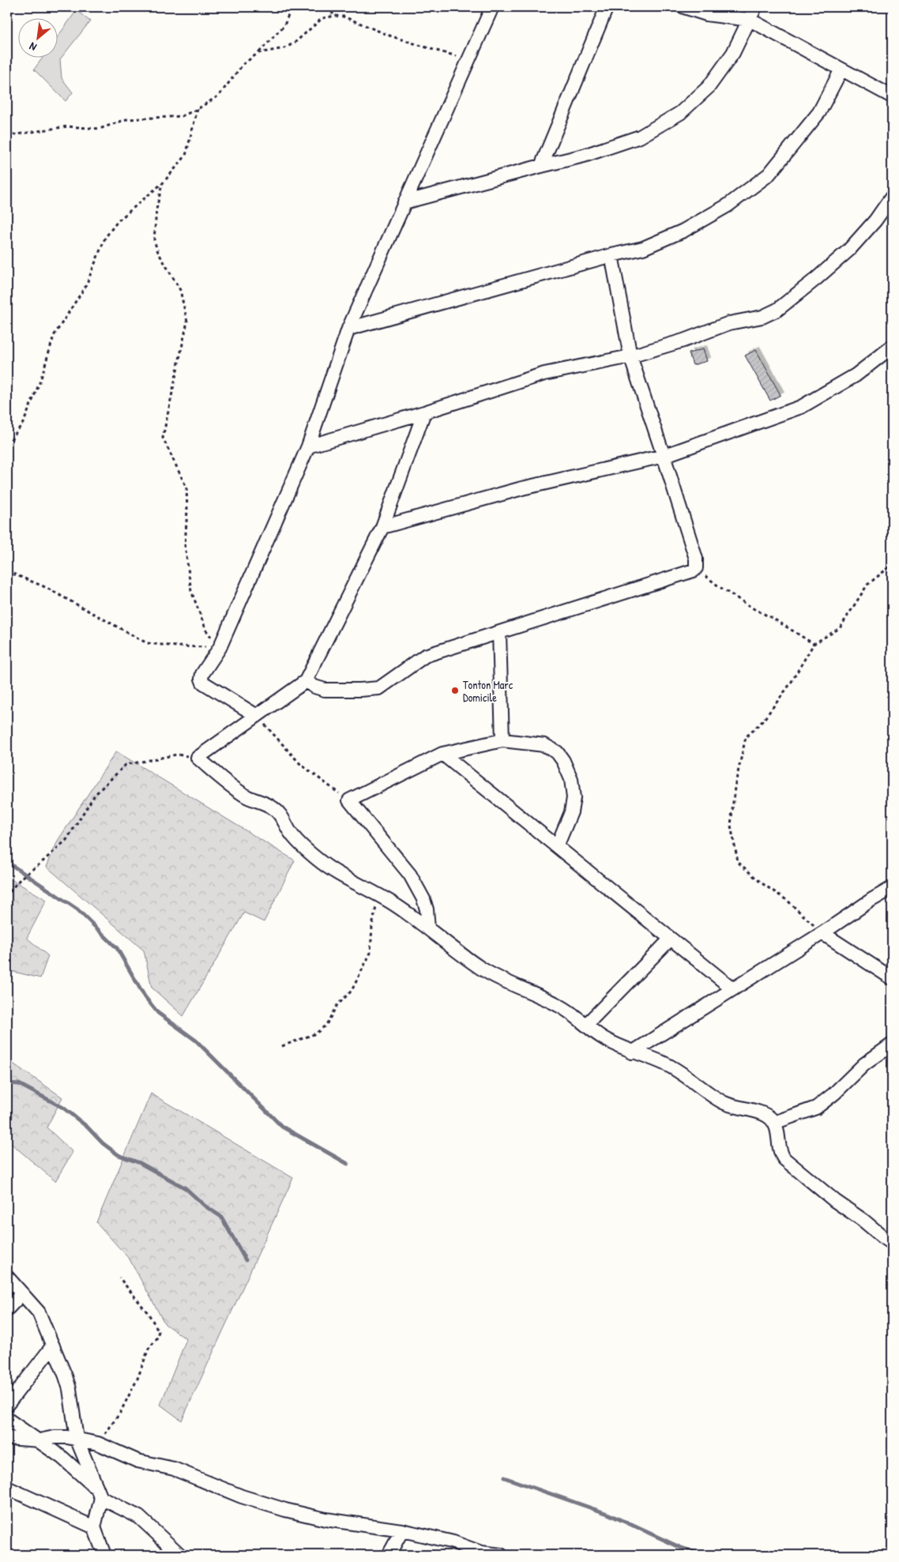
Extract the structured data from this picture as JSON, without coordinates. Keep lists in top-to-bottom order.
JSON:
{
  "places": ["Tonton Marc Domicile"],
  "north": "bottom left"
}
